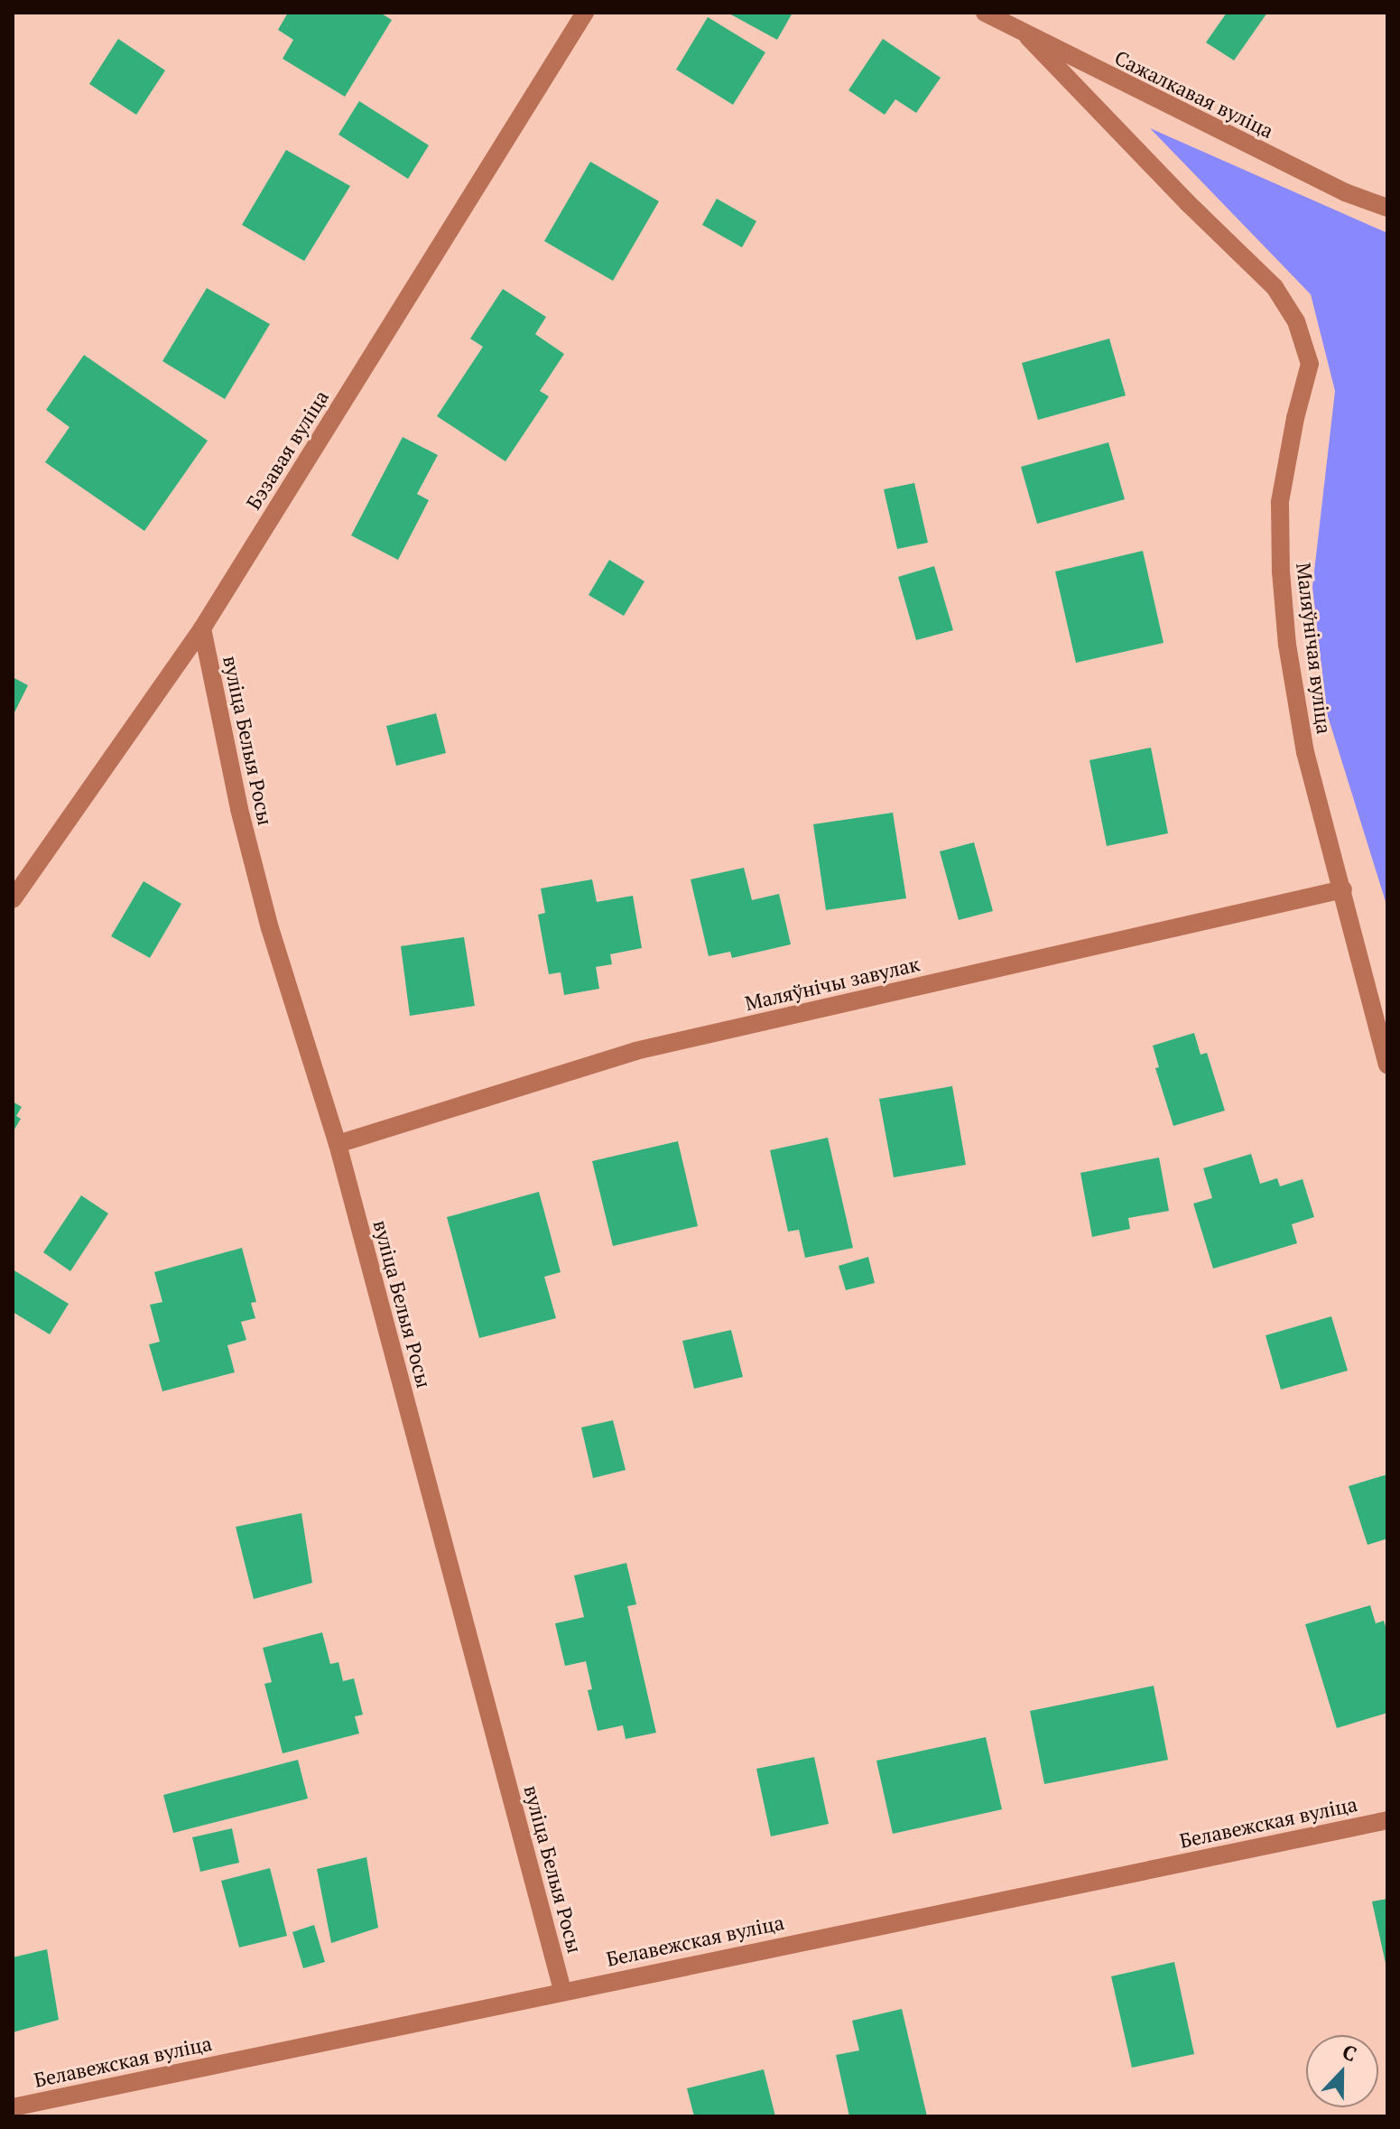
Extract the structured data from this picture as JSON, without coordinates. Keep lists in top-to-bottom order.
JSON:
{
  "streets": {
    "street": [
      "Сажалкавая вуліца",
      "Бэзавая вуліца",
      "Маляўнічая вуліца",
      "вуліца Белыя Росы",
      "Маляўнічы завулак",
      "Белавежская вуліца"
    ]
  },
  "crossings": [
    ["Сажалкавая вуліца", "Маляўнічая вуліца"],
    ["Бэзавая вуліца", "вуліца Белыя Росы"],
    ["Маляўнічая вуліца", "Маляўнічы завулак"],
    ["вуліца Белыя Росы", "Маляўнічы завулак"],
    ["вуліца Белыя Росы", "Белавежская вуліца"]
  ],
  "north": "top"
}
